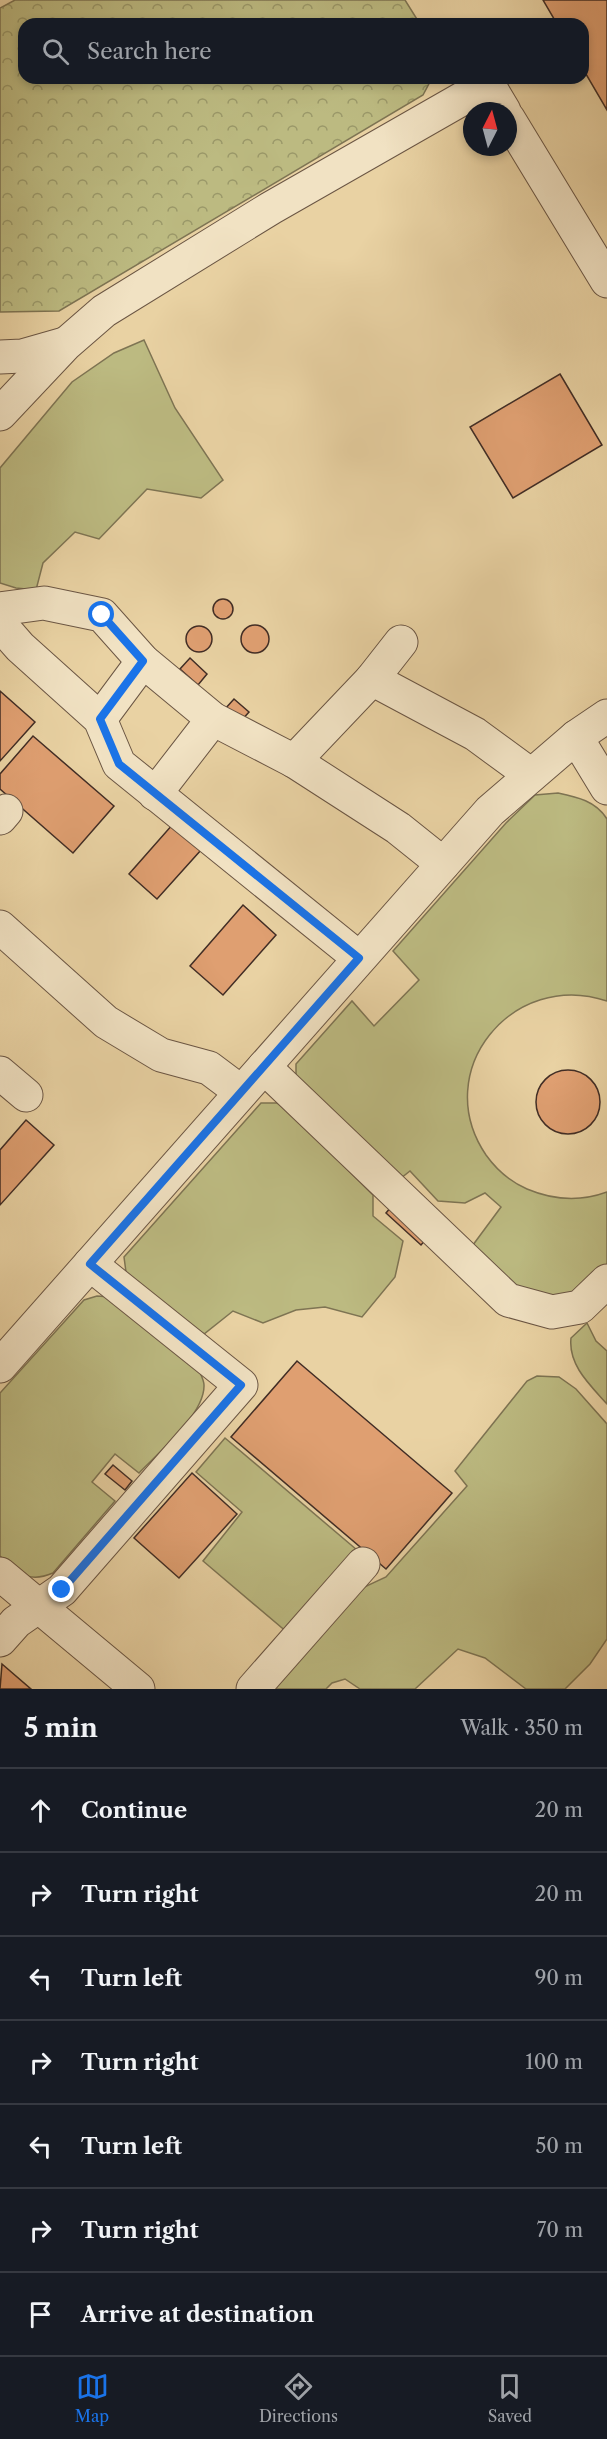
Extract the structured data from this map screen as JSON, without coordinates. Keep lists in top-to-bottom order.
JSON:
{
  "north": "top",
  "page": {
    "search": "Search here",
    "heading": ["5 min", "Walk · 350 m"],
    "list": [
      ["Continue", "20 m"],
      ["Turn right", "20 m"],
      ["Turn left", "90 m"],
      ["Turn right", "100 m"],
      ["Turn left", "50 m"],
      ["Turn right", "70 m"],
      "Arrive at destination"
    ],
    "nav": ["Map", "Directions", "Saved"]
  }
}
